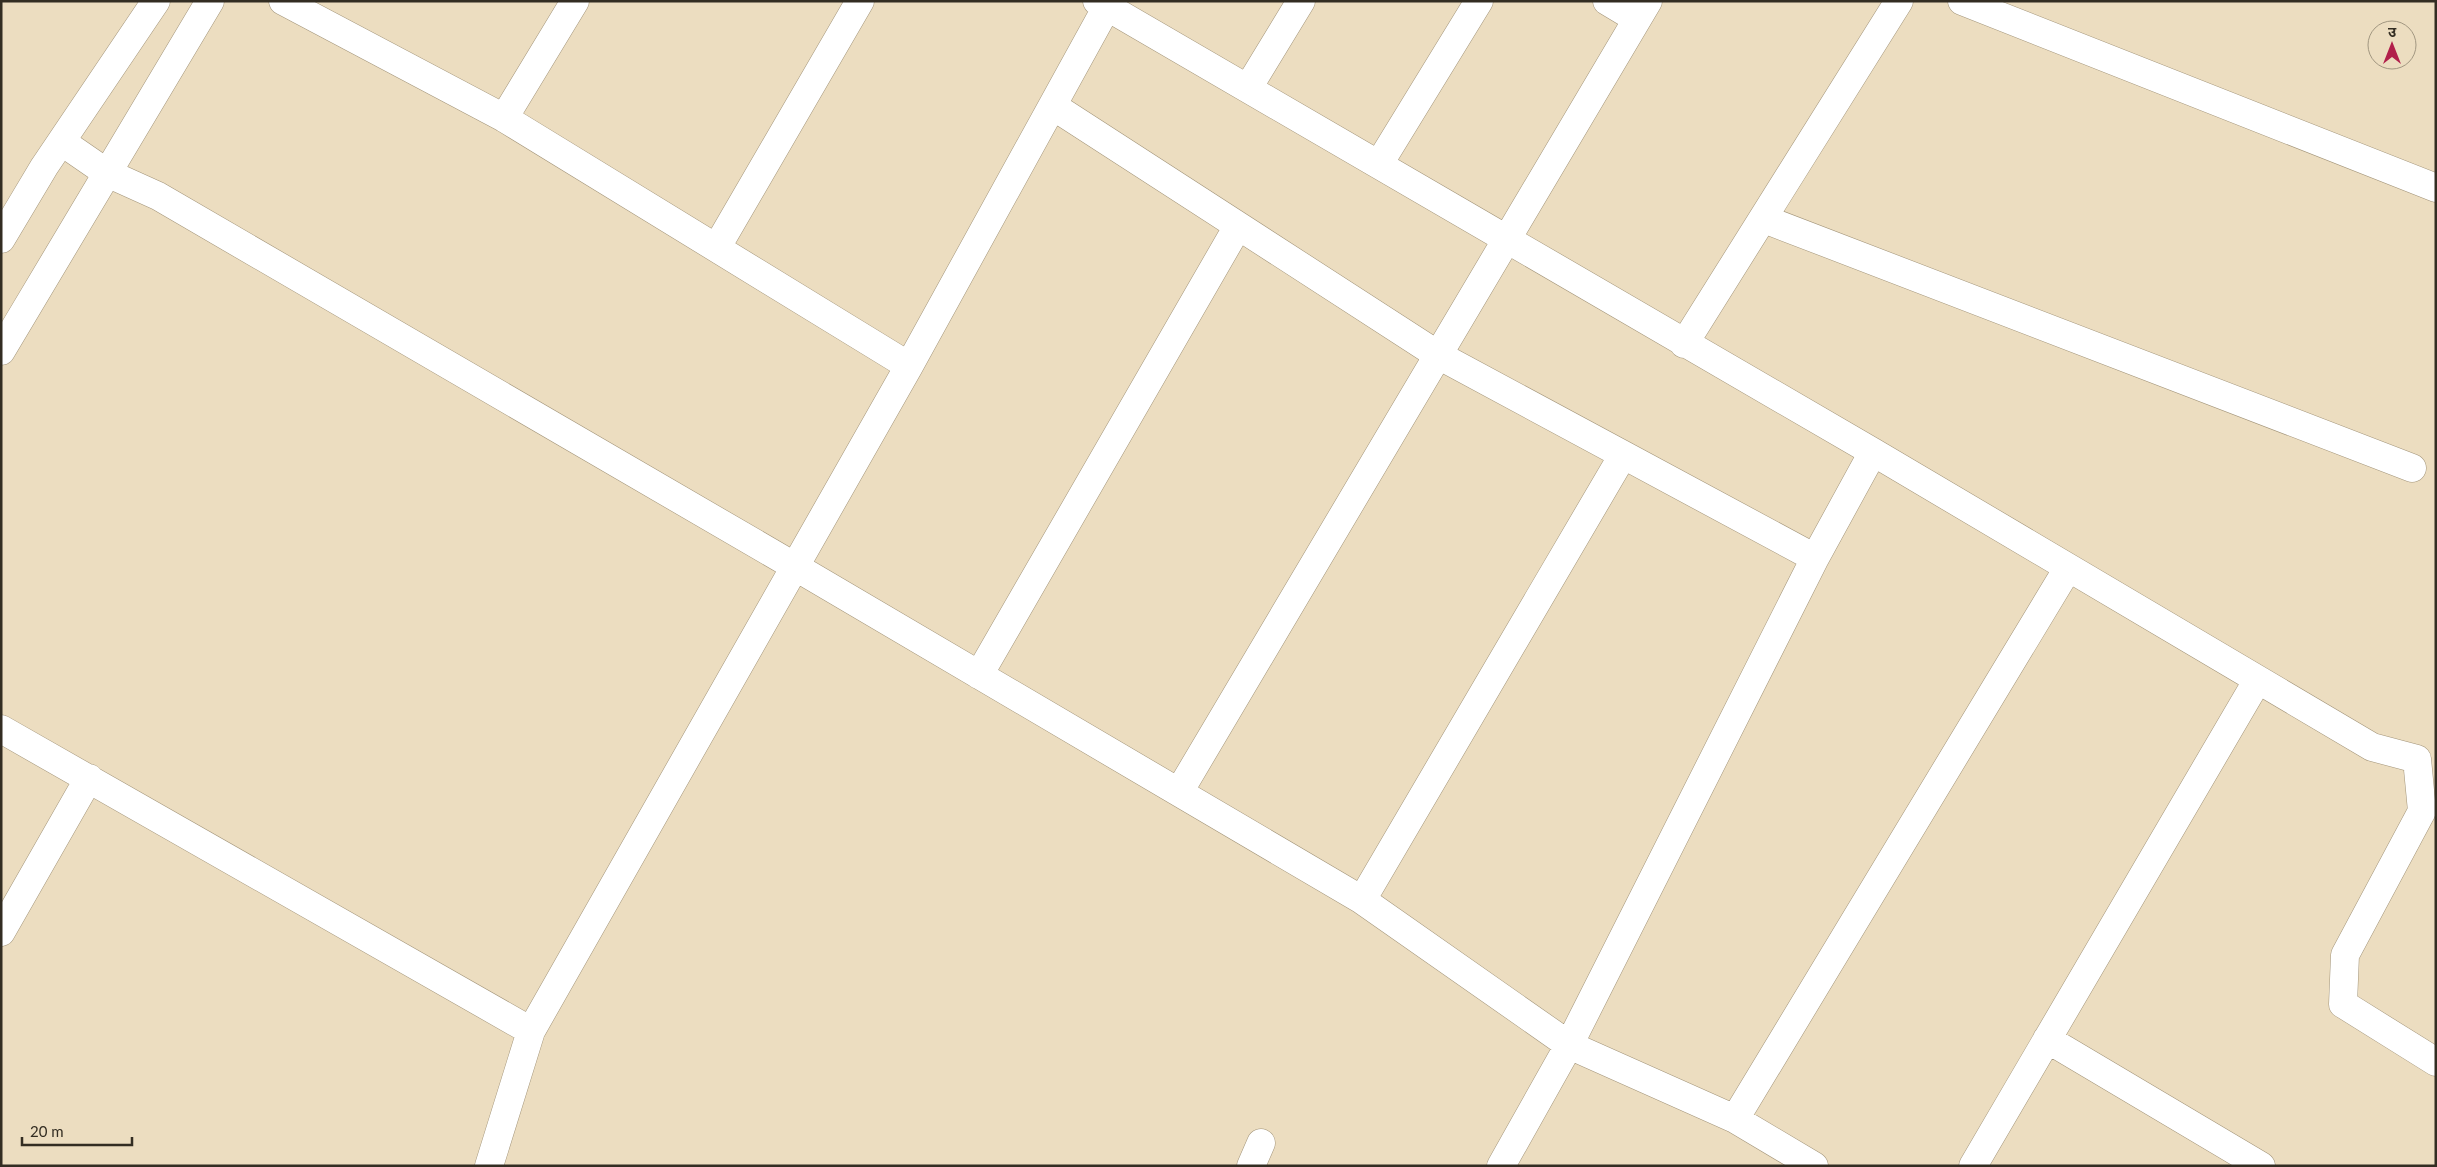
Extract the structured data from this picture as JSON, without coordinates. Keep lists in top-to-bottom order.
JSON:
{
  "scale_bar": "20 m",
  "north": "top"
}
